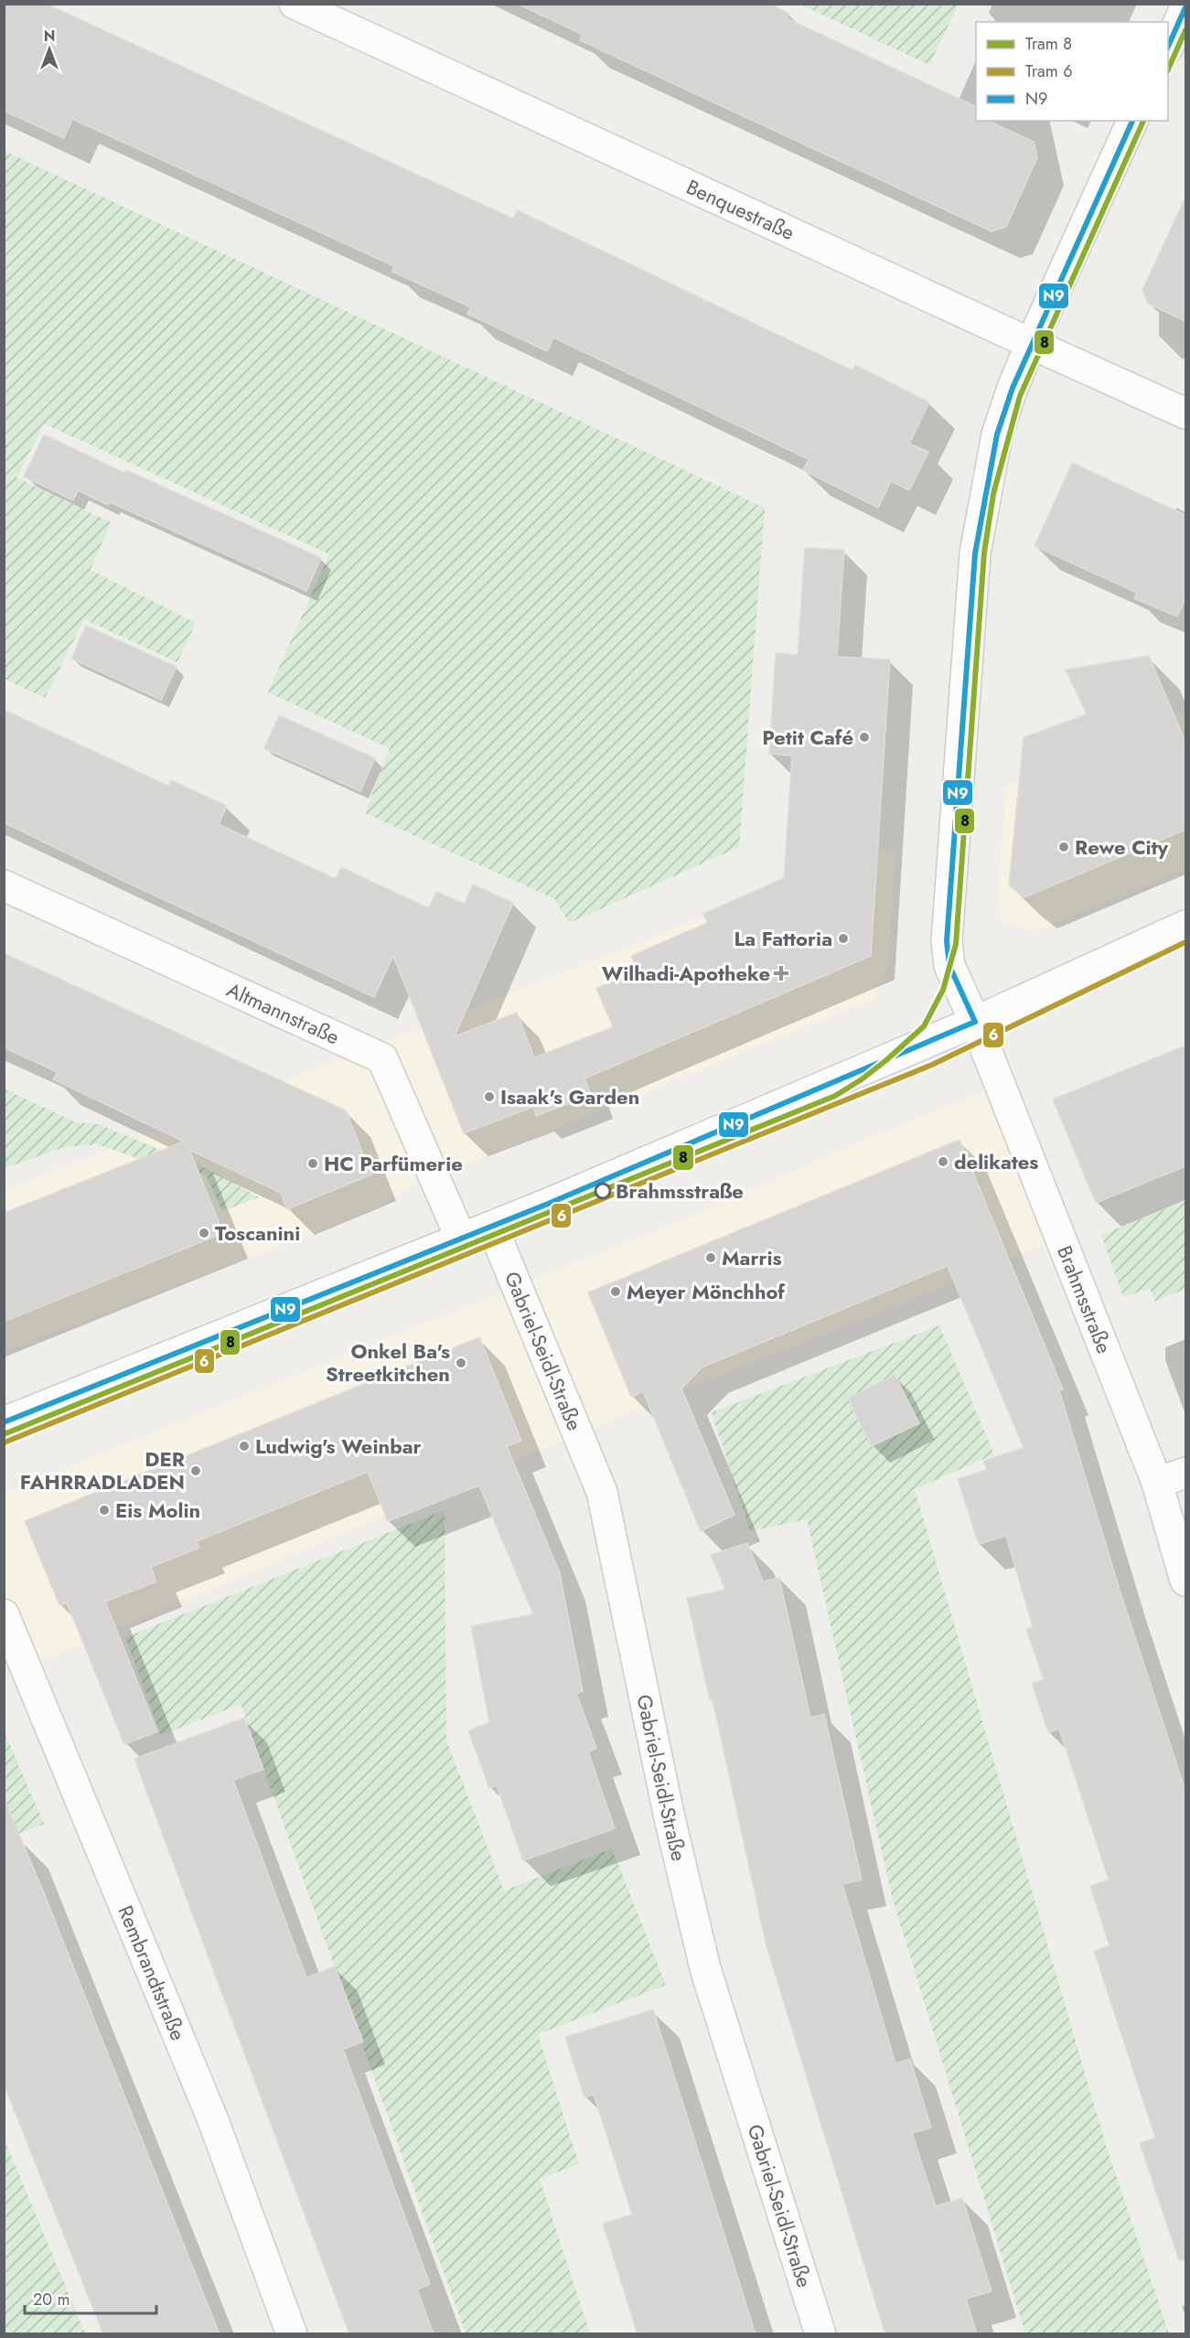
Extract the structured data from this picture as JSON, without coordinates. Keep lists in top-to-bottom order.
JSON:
{
  "streets": {
    "street": [
      "Benquestraße",
      "Altmannstraße",
      "Brahmsstraße",
      "Gabriel-Seidl-Straße",
      "Rembrandtstraße"
    ]
  },
  "crossings": [
    ["Benquestraße", "Brahmsstraße"]
  ],
  "places": {
    "other": [
      "Petit Café",
      "Rewe City",
      "La Fattoria",
      "Isaak's Garden",
      "delikates",
      "HC Parfümerie",
      "Brahmsstraße",
      "Toscanini",
      "Marris",
      "Meyer Mönchhof",
      "Onkel Ba's Streetkitchen",
      "Ludwig's Weinbar",
      "DER FAHRRADLADEN",
      "Eis Molin"
    ],
    "health": ["Wilhadi-Apotheke"]
  },
  "lines": ["transit line N9", "tram line 8", "tram line 6"],
  "legend": ["Tram 8", "Tram 6", "N9"],
  "scale_bar": "20 m",
  "north": "top"
}
